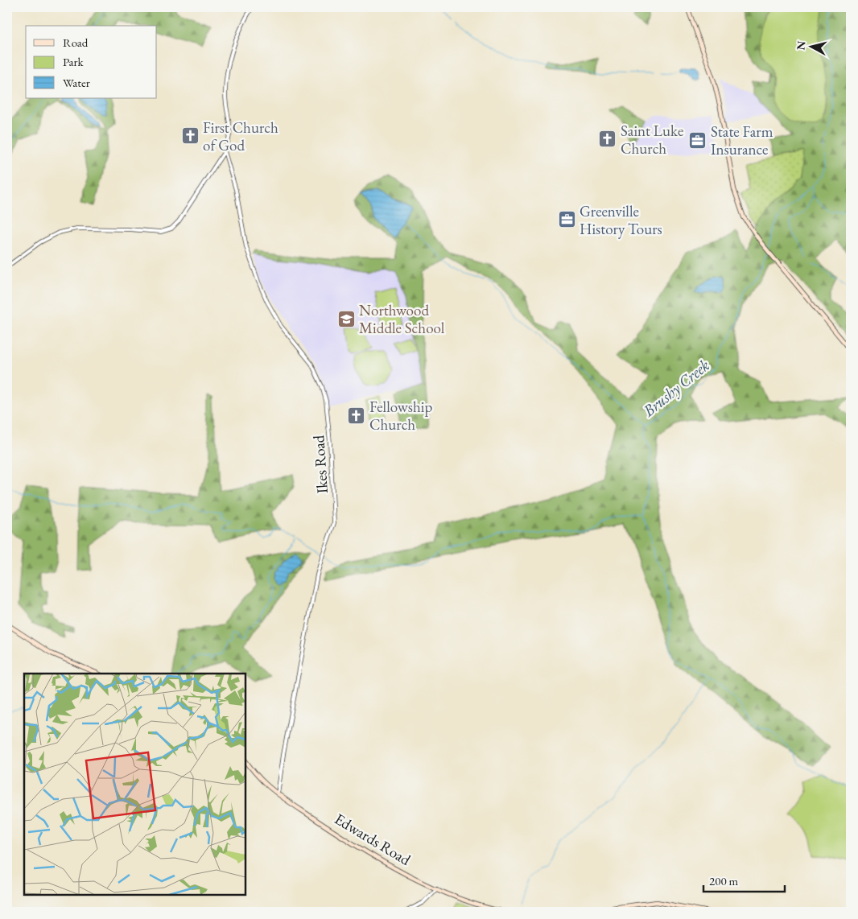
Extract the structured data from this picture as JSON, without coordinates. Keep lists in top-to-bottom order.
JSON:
{
  "streets": {
    "main road": ["Edwards Road"],
    "street": ["Ikes Road"]
  },
  "crossings": [
    ["Ikes Road", "Edwards Road"]
  ],
  "water": ["Brushy Creek"],
  "places": {
    "church": ["First Church of God", "Saint Luke Church", "Fellowship Church"],
    "office": ["State Farm Insurance", "Greenville History Tours"],
    "school or university": ["Northwood Middle School"]
  },
  "legend": ["Road", "Park", "Water"],
  "scale_bar": "200 m",
  "north": "left"
}
